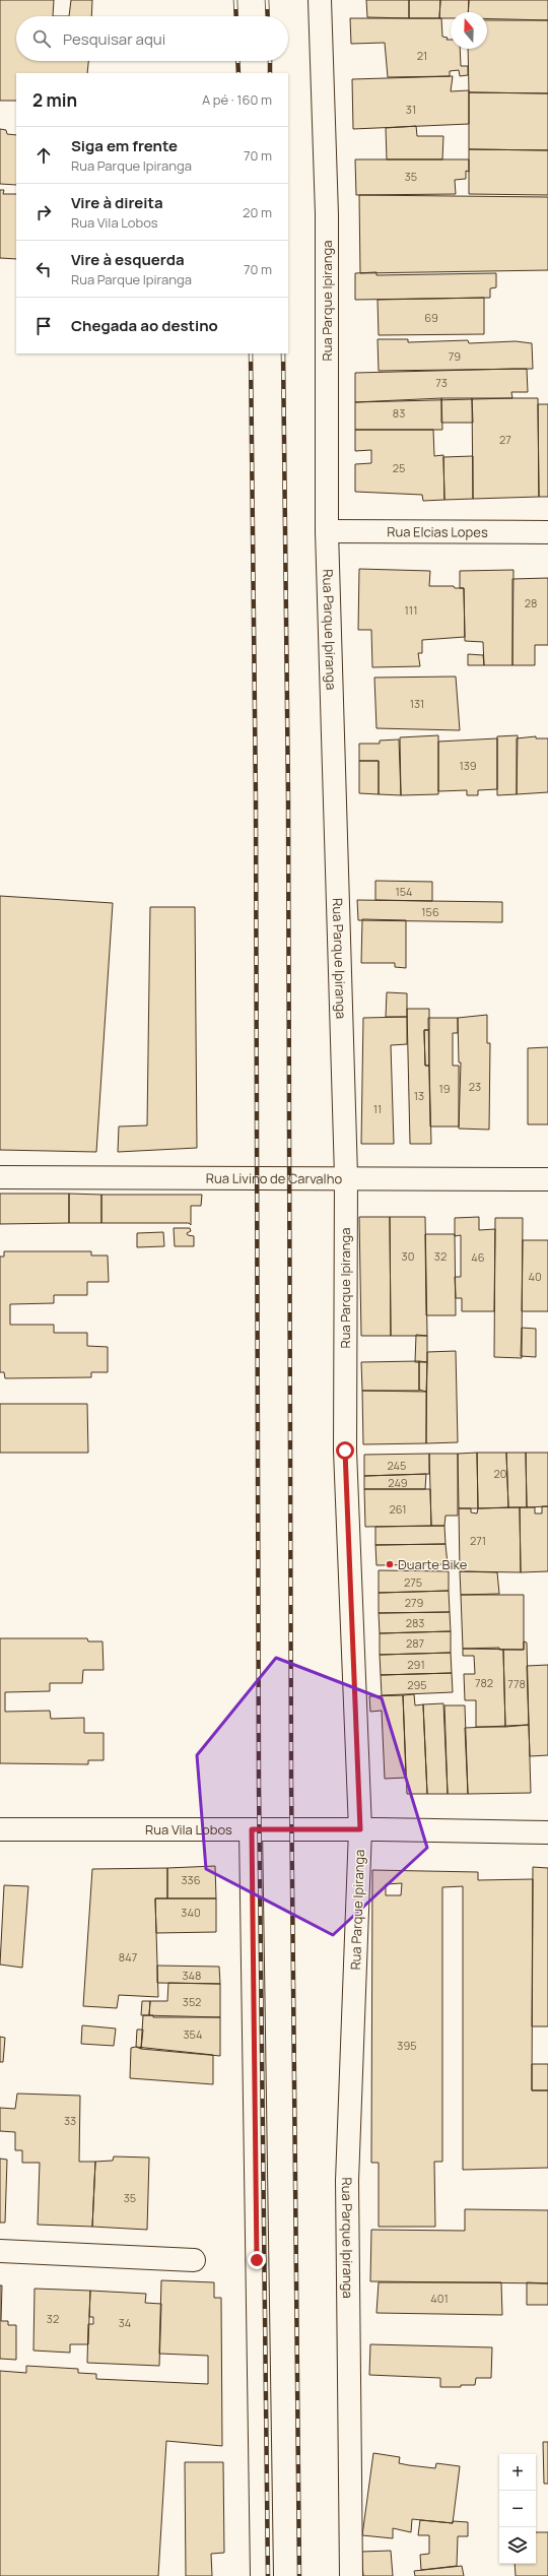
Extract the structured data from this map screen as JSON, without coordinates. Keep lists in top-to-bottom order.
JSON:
{
  "streets": {
    "street": [
      "Rua Parque Ipiranga",
      "Rua Elcias Lopes",
      "Rua Livino de Carvalho",
      "Rua Vila Lobos"
    ]
  },
  "crossings": [
    ["Rua Parque Ipiranga", "Rua Elcias Lopes"],
    ["Rua Parque Ipiranga", "Rua Livino de Carvalho"],
    ["Rua Parque Ipiranga", "Rua Vila Lobos"]
  ],
  "places": ["Duarte Bike"],
  "house_numbers": [
    "21",
    "31",
    "35",
    "69",
    "79",
    "73",
    "83",
    "27",
    "25",
    "28",
    "111",
    "131",
    "139",
    "154",
    "156",
    "23",
    "19",
    "13",
    "11",
    "30",
    "32",
    "46",
    "40",
    "245",
    "20",
    "249",
    "261",
    "271",
    "275",
    "279",
    "283",
    "287",
    "291",
    "782",
    "778",
    "295",
    "336",
    "340",
    "847",
    "348",
    "352",
    "354",
    "395",
    "33",
    "35",
    "401",
    "32",
    "34"
  ],
  "north": "top",
  "page": {
    "search": "Pesquisar aqui",
    "heading": ["2 min", "A pé · 160 m"],
    "list": [
      ["Siga em frente", "Rua Parque Ipiranga", "70 m"],
      ["Vire à direita", "Rua Vila Lobos", "20 m"],
      ["Vire à esquerda", "Rua Parque Ipiranga", "70 m"],
      "Chegada ao destino"
    ],
    "map_buttons": ["+", "−"]
  }
}
